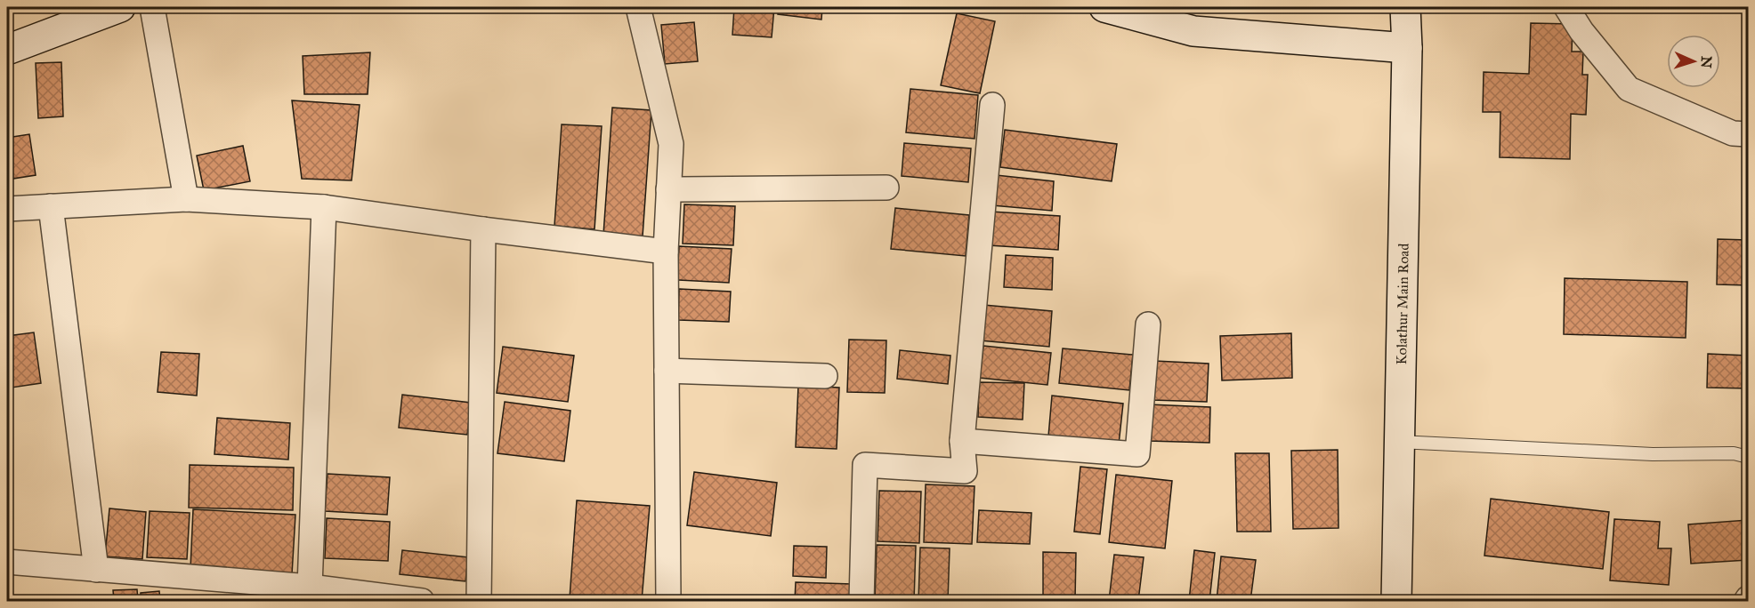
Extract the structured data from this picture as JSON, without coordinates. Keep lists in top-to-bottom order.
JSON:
{
  "streets": {
    "street": ["Kolathur Main Road"]
  },
  "north": "right"
}
